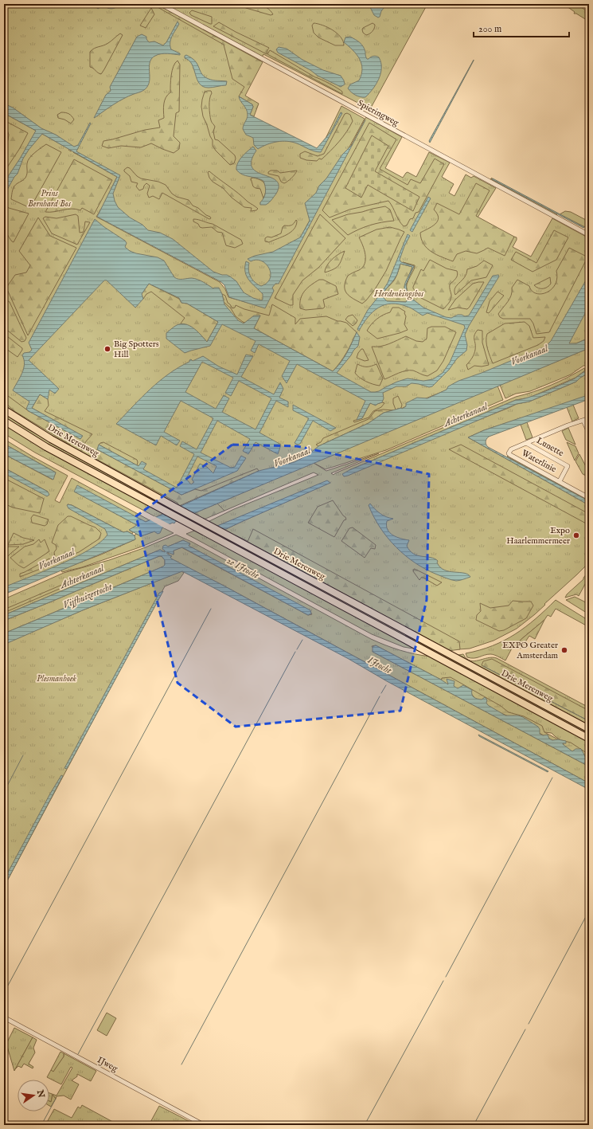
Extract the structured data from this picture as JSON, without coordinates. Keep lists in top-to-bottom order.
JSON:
{
  "streets": {
    "highway": ["Drie Merenweg"],
    "street": [
      "Spieringweg",
      "Lunette",
      "Waterlinie",
      "IJweg"
    ]
  },
  "crossings": [
    ["Lunette", "Waterlinie"]
  ],
  "water": [
    "Voorkanaal",
    "Achterkanaal",
    "2e IJtocht",
    "Vijfhuizertocht",
    "IJtocht"
  ],
  "parks": ["Prins Bernhard Bos", "Herdenkingsbos", "Plesmanhoek"],
  "places": ["Big Spotters Hill", "Expo Haarlemmermeer", "EXPO Greater Amsterdam"],
  "scale_bar": "200 m",
  "north": "right"
}
